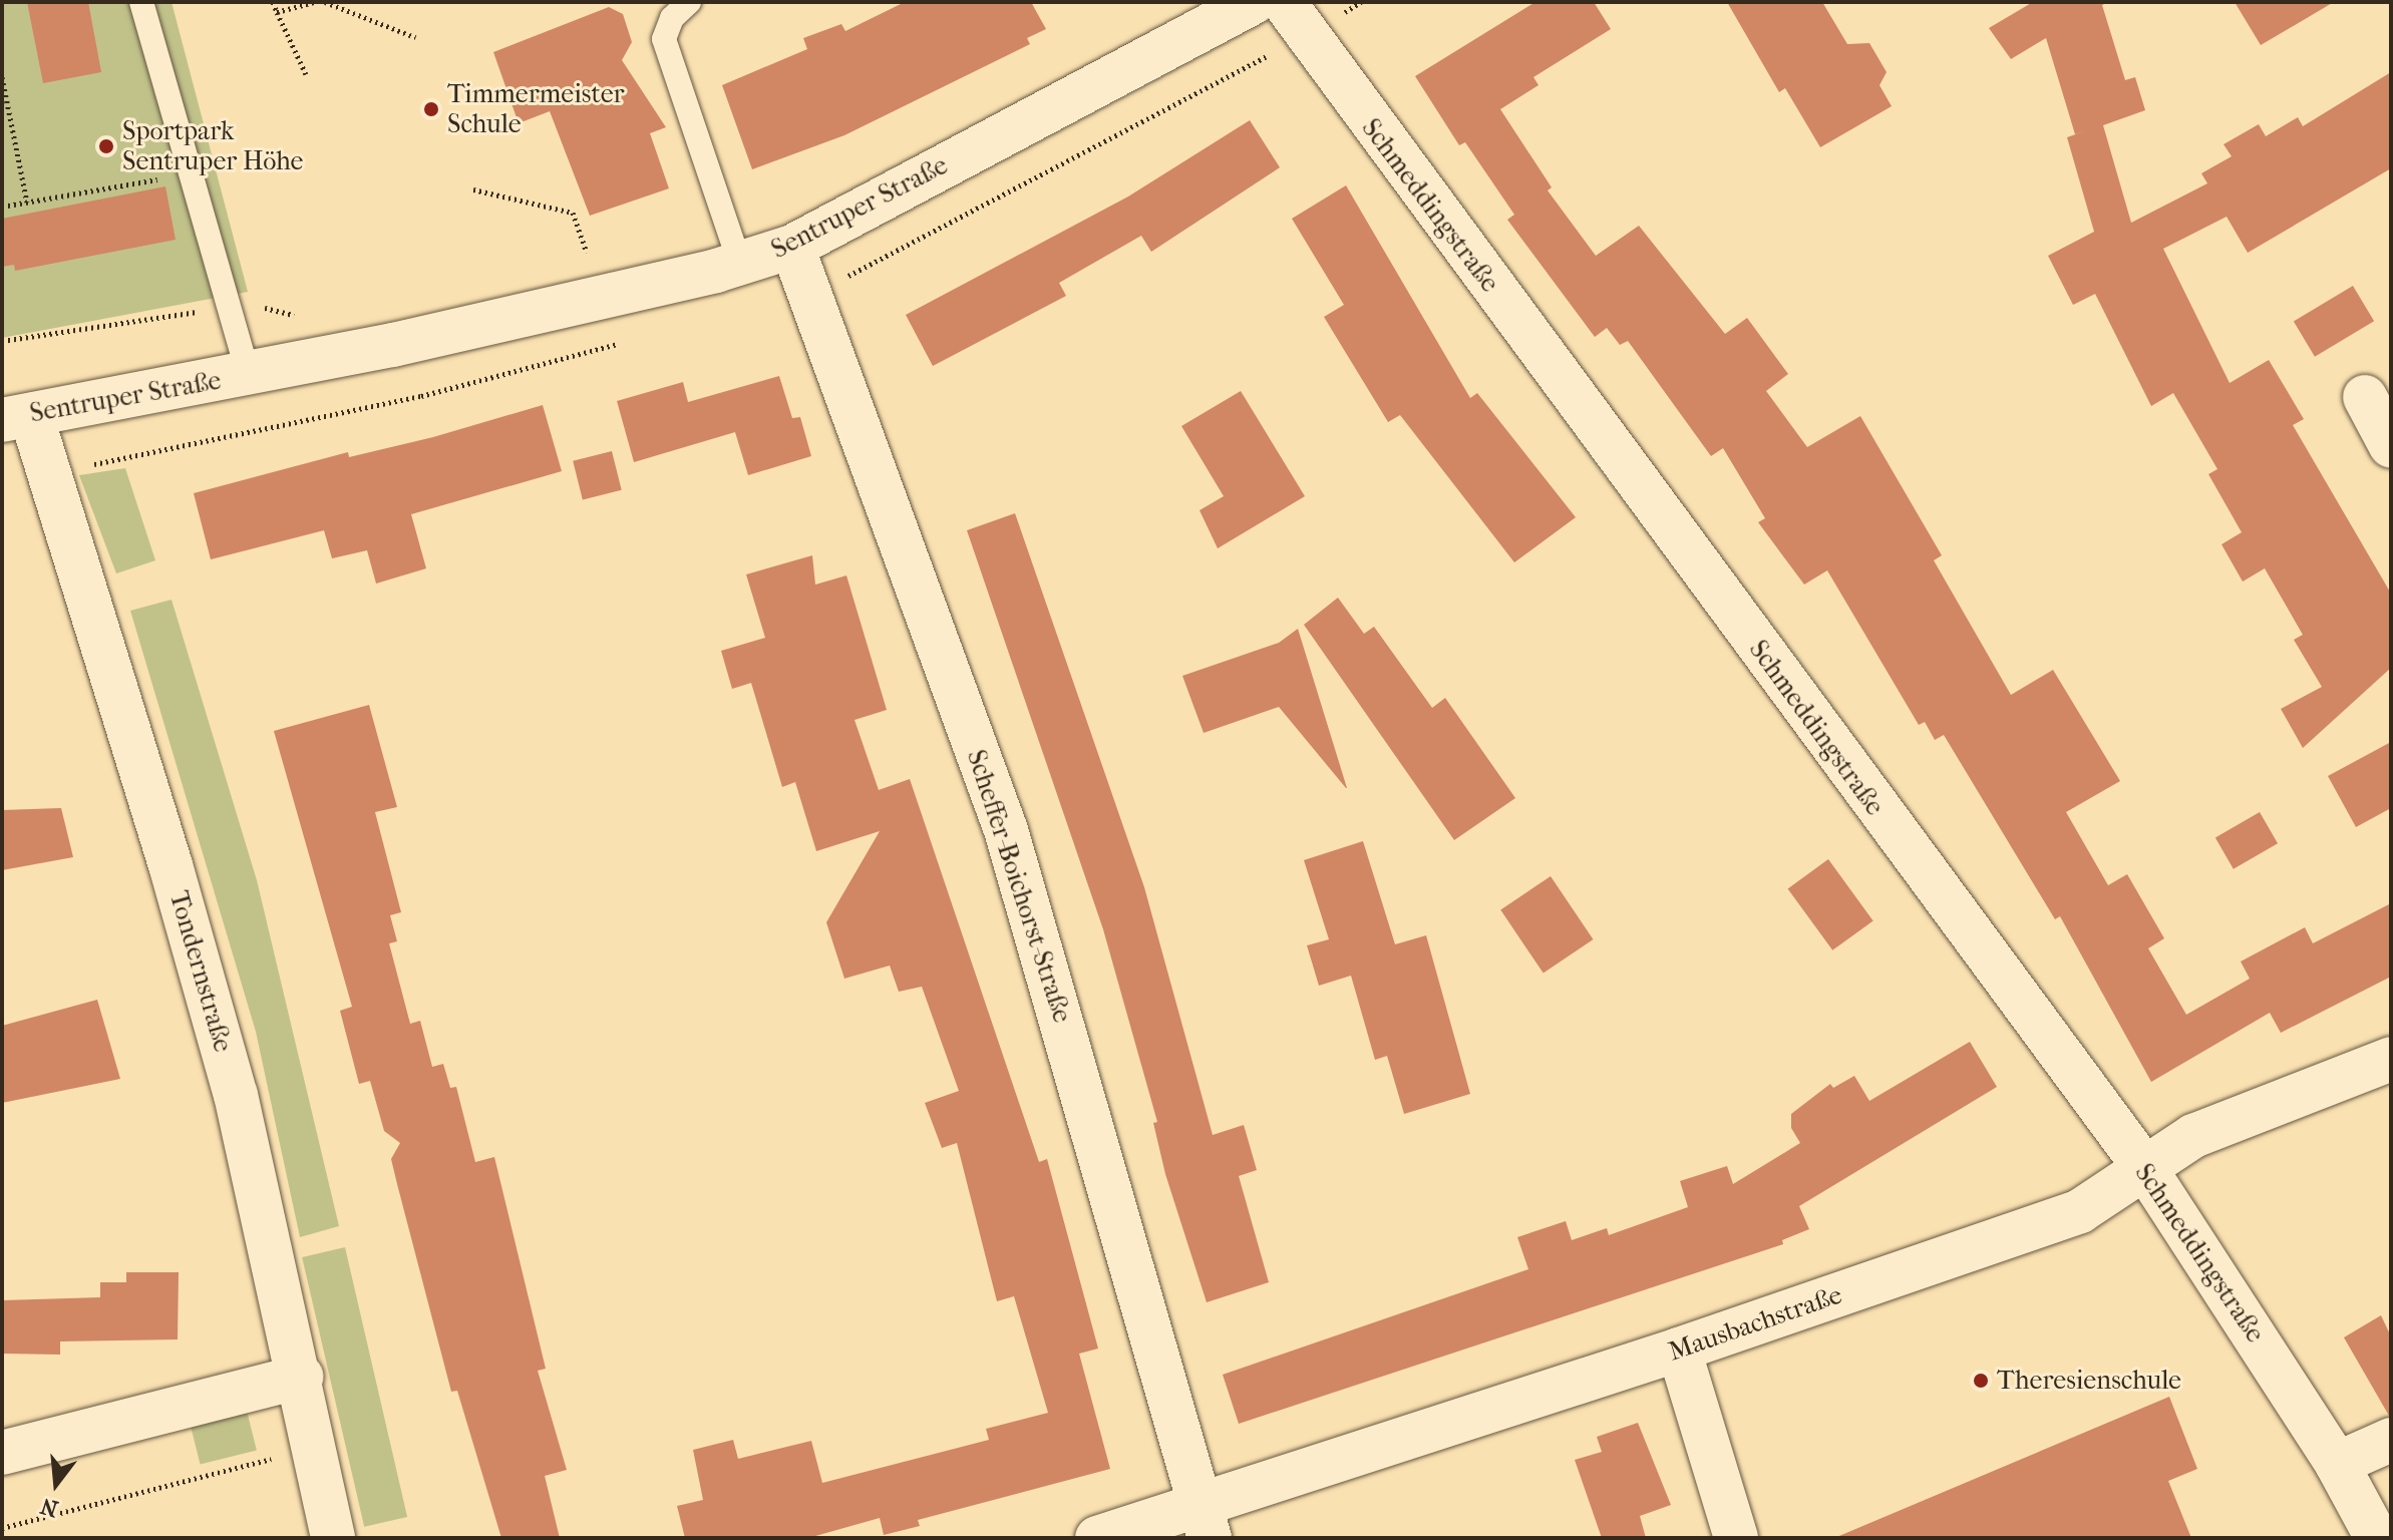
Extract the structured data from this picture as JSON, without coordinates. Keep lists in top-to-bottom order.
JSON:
{
  "streets": {
    "street": [
      "Schmeddingstraße",
      "Sentruper Straße",
      "Scheffer-Boichorst-Straße",
      "Tondernstraße",
      "Mausbachstraße"
    ]
  },
  "crossings": [
    ["Schmeddingstraße", "Mausbachstraße"],
    ["Sentruper Straße", "Scheffer-Boichorst-Straße"],
    ["Sentruper Straße", "Tondernstraße"],
    ["Scheffer-Boichorst-Straße", "Mausbachstraße"]
  ],
  "places": ["Timmermeister Schule", "Sportpark Sentruper Höhe", "Theresienschule"],
  "north": "bottom"
}
